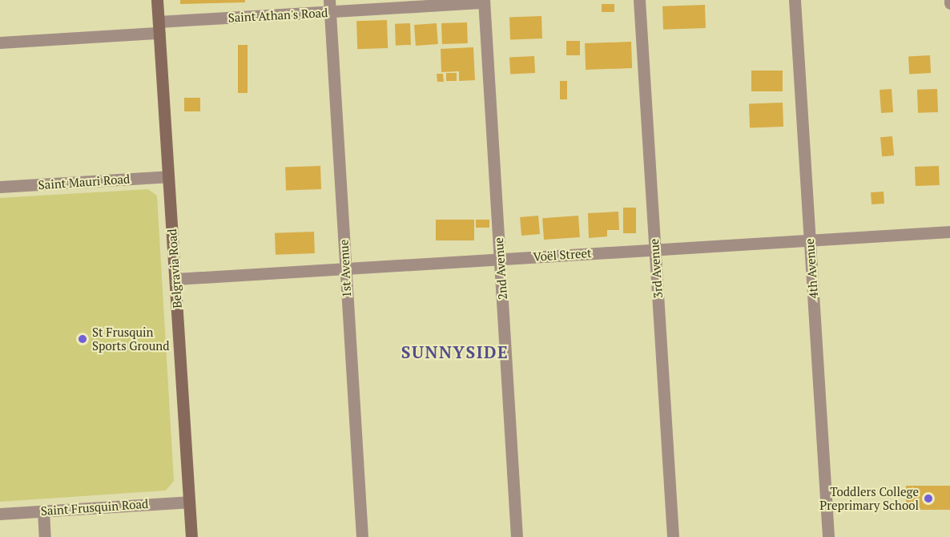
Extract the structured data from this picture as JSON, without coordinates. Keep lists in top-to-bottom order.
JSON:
{
  "streets": {
    "street": [
      "Saint Athan's Road",
      "Saint Mauri Road",
      "Voël Street",
      "Belgravia Road",
      "1st Avenue",
      "2nd Avenue",
      "3rd Avenue",
      "4th Avenue",
      "Saint Frusquin Road"
    ]
  },
  "crossings": [
    ["Saint Athan's Road", "Belgravia Road"],
    ["Saint Athan's Road", "1st Avenue"],
    ["Saint Athan's Road", "2nd Avenue"],
    ["Saint Mauri Road", "Belgravia Road"],
    ["Voël Street", "Belgravia Road"],
    ["Voël Street", "1st Avenue"],
    ["Voël Street", "2nd Avenue"],
    ["Voël Street", "3rd Avenue"],
    ["Voël Street", "4th Avenue"],
    ["Belgravia Road", "Saint Frusquin Road"]
  ],
  "districts": ["SUNNYSIDE"],
  "places": ["St Frusquin Sports Ground", "Toddlers College Preprimary School"]
}
